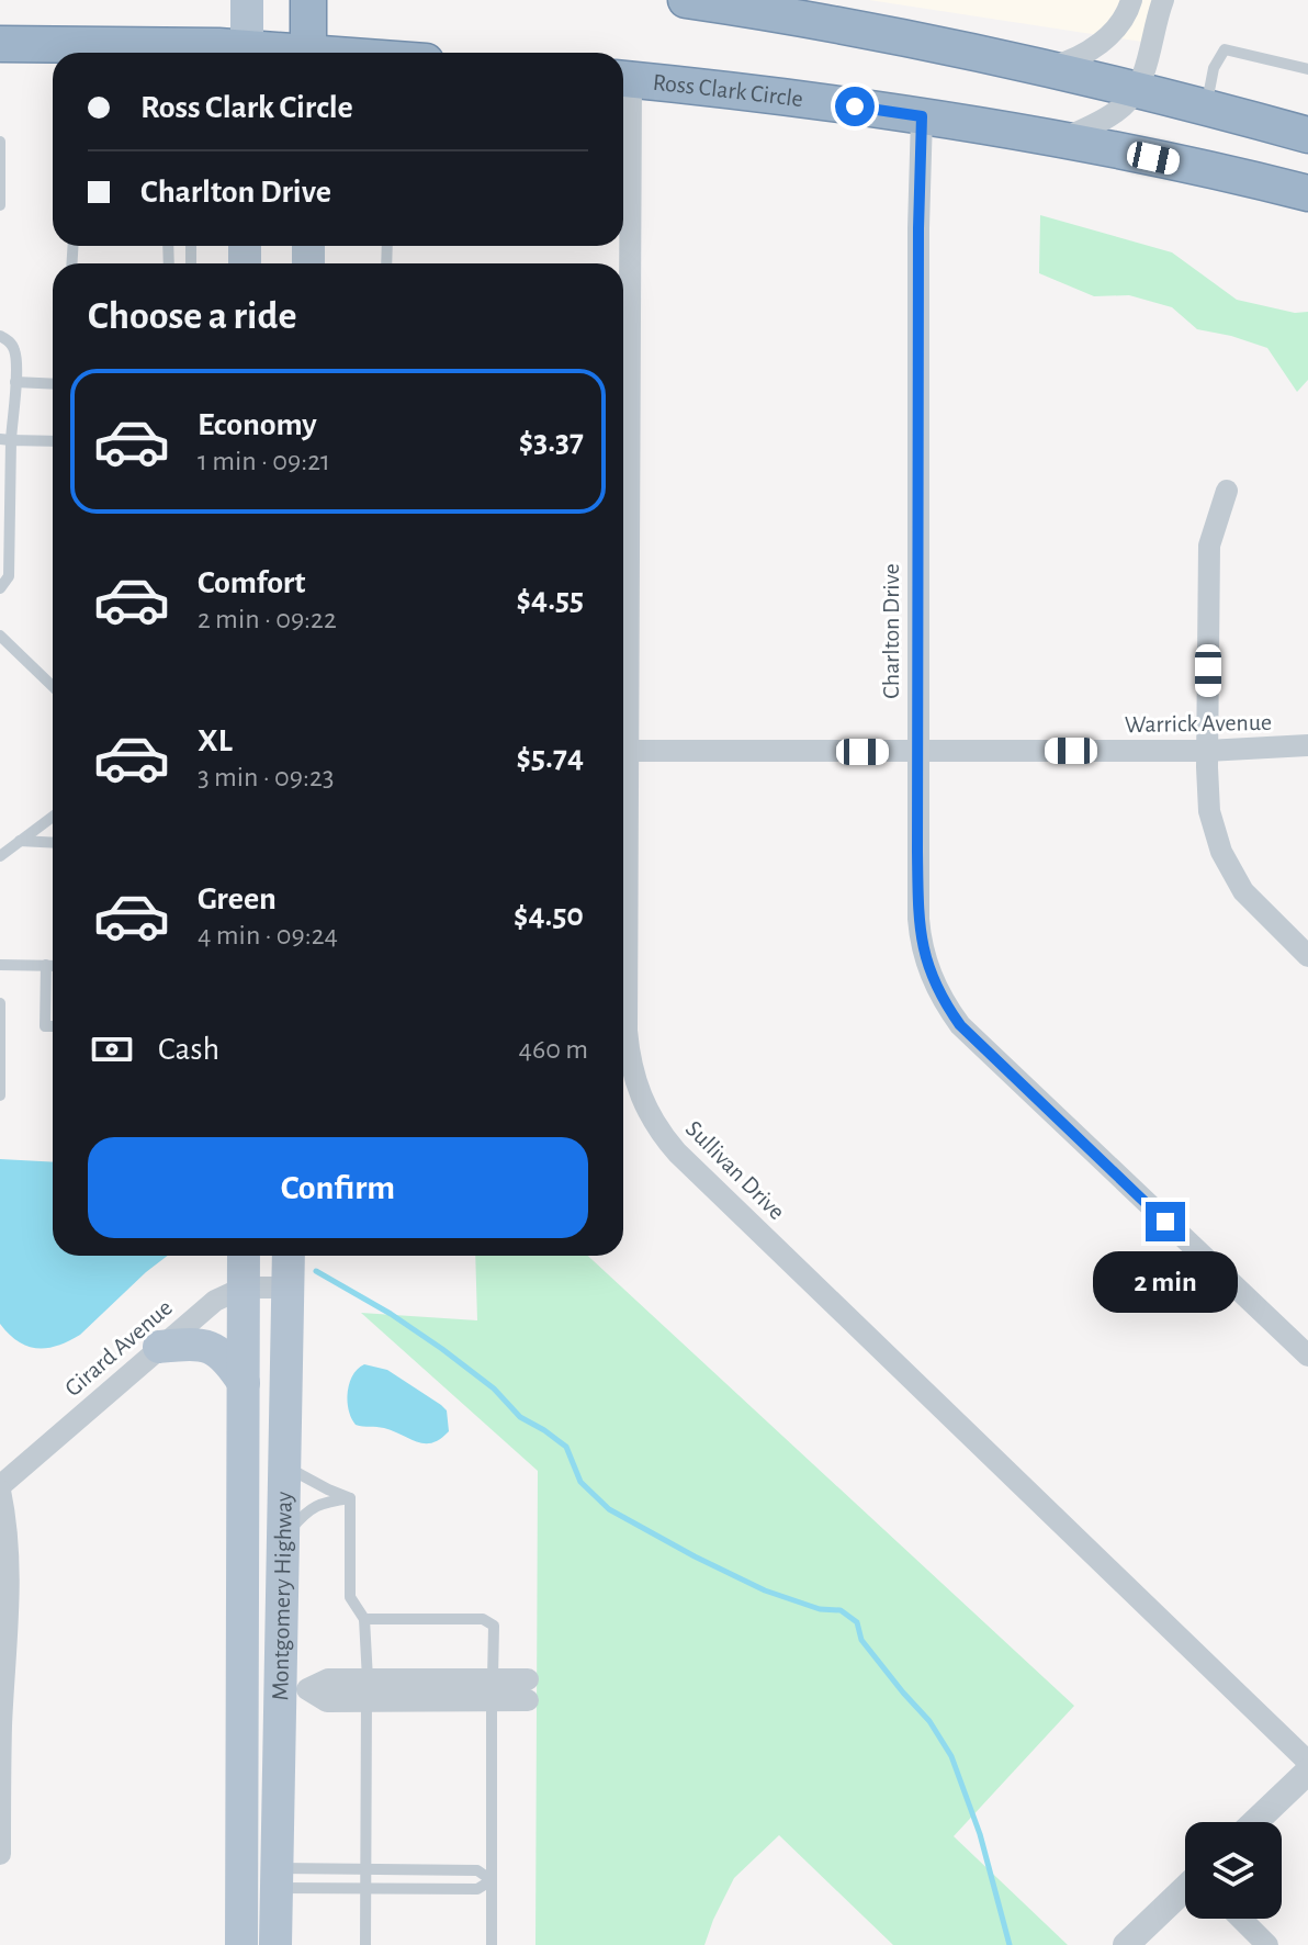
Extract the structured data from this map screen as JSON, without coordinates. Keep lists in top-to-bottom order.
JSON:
{
  "streets": {
    "highway": ["Ross Clark Circle"],
    "main road": ["Montgomery Highway"],
    "street": [
      "Charlton Drive",
      "Warrick Avenue",
      "Sullivan Drive",
      "Girard Avenue"
    ]
  },
  "crossings": [
    ["Ross Clark Circle", "Charlton Drive"],
    ["Charlton Drive", "Warrick Avenue"],
    ["Girard Avenue", "Montgomery Highway"]
  ],
  "page": {
    "banner": ["Ross Clark Circle", "Charlton Drive"],
    "heading": "Choose a ride",
    "list": [
      {
        "name": "Economy",
        "note": "1 min · 09:21",
        "value": "$3.37"
      },
      {
        "name": "Comfort",
        "note": "2 min · 09:22",
        "value": "$4.55"
      },
      {
        "name": "XL",
        "note": "3 min · 09:23",
        "value": "$5.74"
      },
      {
        "name": "Green",
        "note": "4 min · 09:24",
        "value": "$4.50"
      }
    ],
    "pay": ["Cash", "460 m"],
    "buttons": "Confirm",
    "bubble": "2 min"
  }
}
